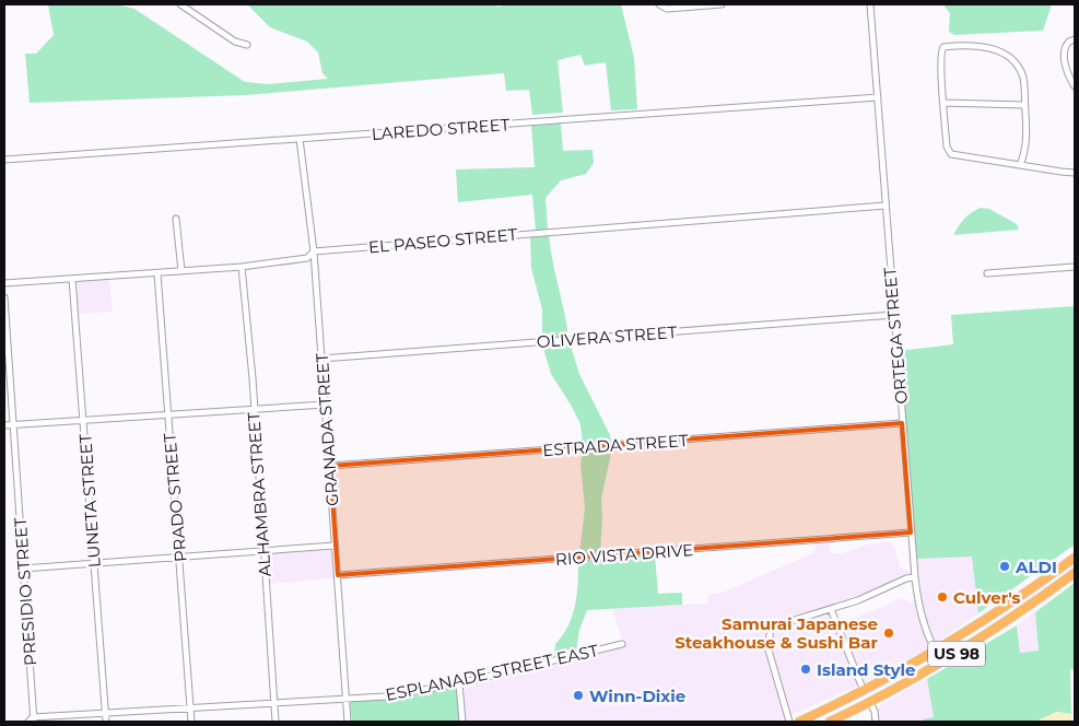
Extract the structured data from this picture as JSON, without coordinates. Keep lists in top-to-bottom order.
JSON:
{
  "streets": {
    "highway": ["US 98"],
    "street": [
      "LAREDO STREET",
      "EL PASEO STREET",
      "ORTEGA STREET",
      "OLIVERA STREET",
      "GRANADA STREET",
      "ESTRADA STREET",
      "ALHAMBRA STREET",
      "PRADO STREET",
      "LUNETA STREET",
      "RIO VISTA DRIVE",
      "PRESIDIO STREET",
      "ESPLANADE STREET EAST"
    ]
  },
  "crossings": [
    ["LAREDO STREET", "ORTEGA STREET"],
    ["LAREDO STREET", "GRANADA STREET"],
    ["EL PASEO STREET", "ORTEGA STREET"],
    ["EL PASEO STREET", "GRANADA STREET"],
    ["EL PASEO STREET", "ALHAMBRA STREET"],
    ["EL PASEO STREET", "PRADO STREET"],
    ["EL PASEO STREET", "LUNETA STREET"],
    ["ORTEGA STREET", "OLIVERA STREET"],
    ["ORTEGA STREET", "ESTRADA STREET"],
    ["ORTEGA STREET", "RIO VISTA DRIVE"],
    ["ORTEGA STREET", "US 98"],
    ["OLIVERA STREET", "GRANADA STREET"],
    ["GRANADA STREET", "ESTRADA STREET"],
    ["GRANADA STREET", "RIO VISTA DRIVE"],
    ["GRANADA STREET", "ESPLANADE STREET EAST"],
    ["ALHAMBRA STREET", "ESPLANADE STREET EAST"],
    ["PRADO STREET", "ESPLANADE STREET EAST"],
    ["LUNETA STREET", "ESPLANADE STREET EAST"],
    ["PRESIDIO STREET", "ESPLANADE STREET EAST"]
  ],
  "places": [
    "ALDI",
    "Culver's",
    "Samurai Japanese Steakhouse & Sushi Bar",
    "Island Style",
    "Winn-Dixie"
  ]
}
